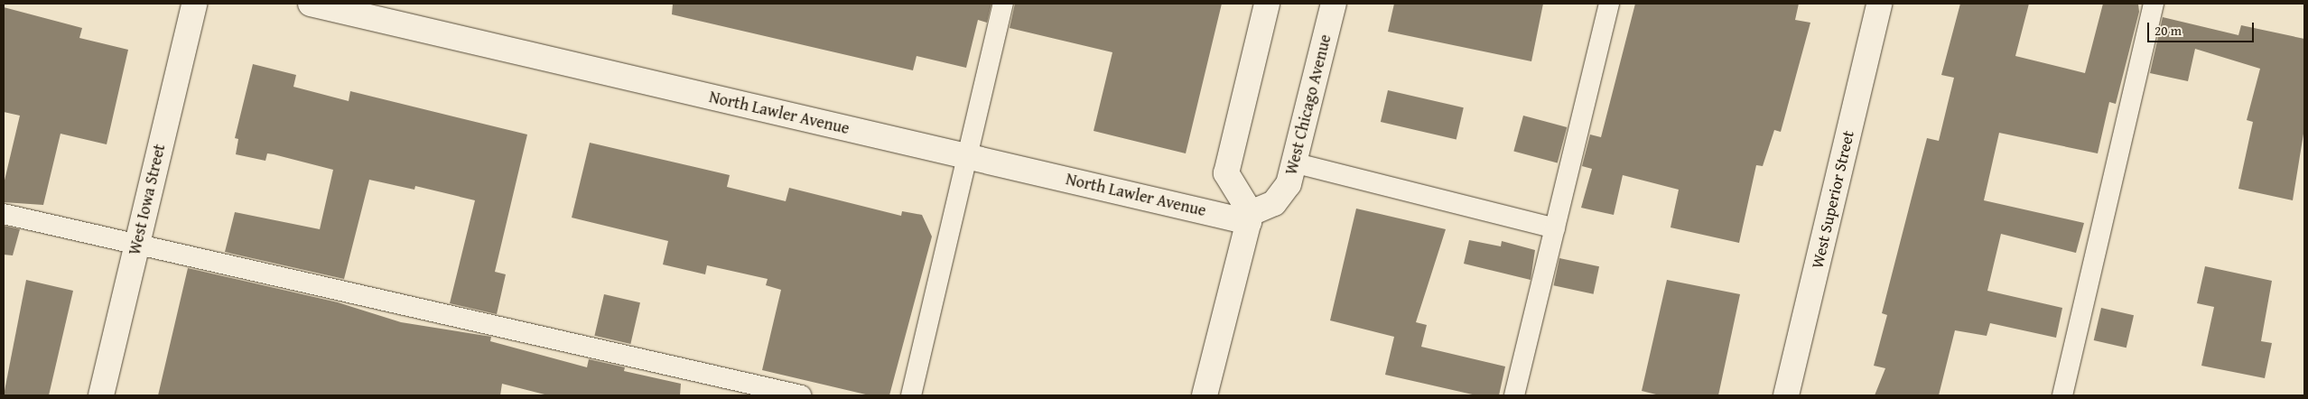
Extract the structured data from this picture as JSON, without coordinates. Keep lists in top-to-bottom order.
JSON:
{
  "streets": {
    "street": [
      "West Chicago Avenue",
      "North Lawler Avenue",
      "West Iowa Street",
      "West Superior Street"
    ]
  },
  "crossings": [
    ["West Chicago Avenue", "North Lawler Avenue"]
  ],
  "scale_bar": "20 m"
}
